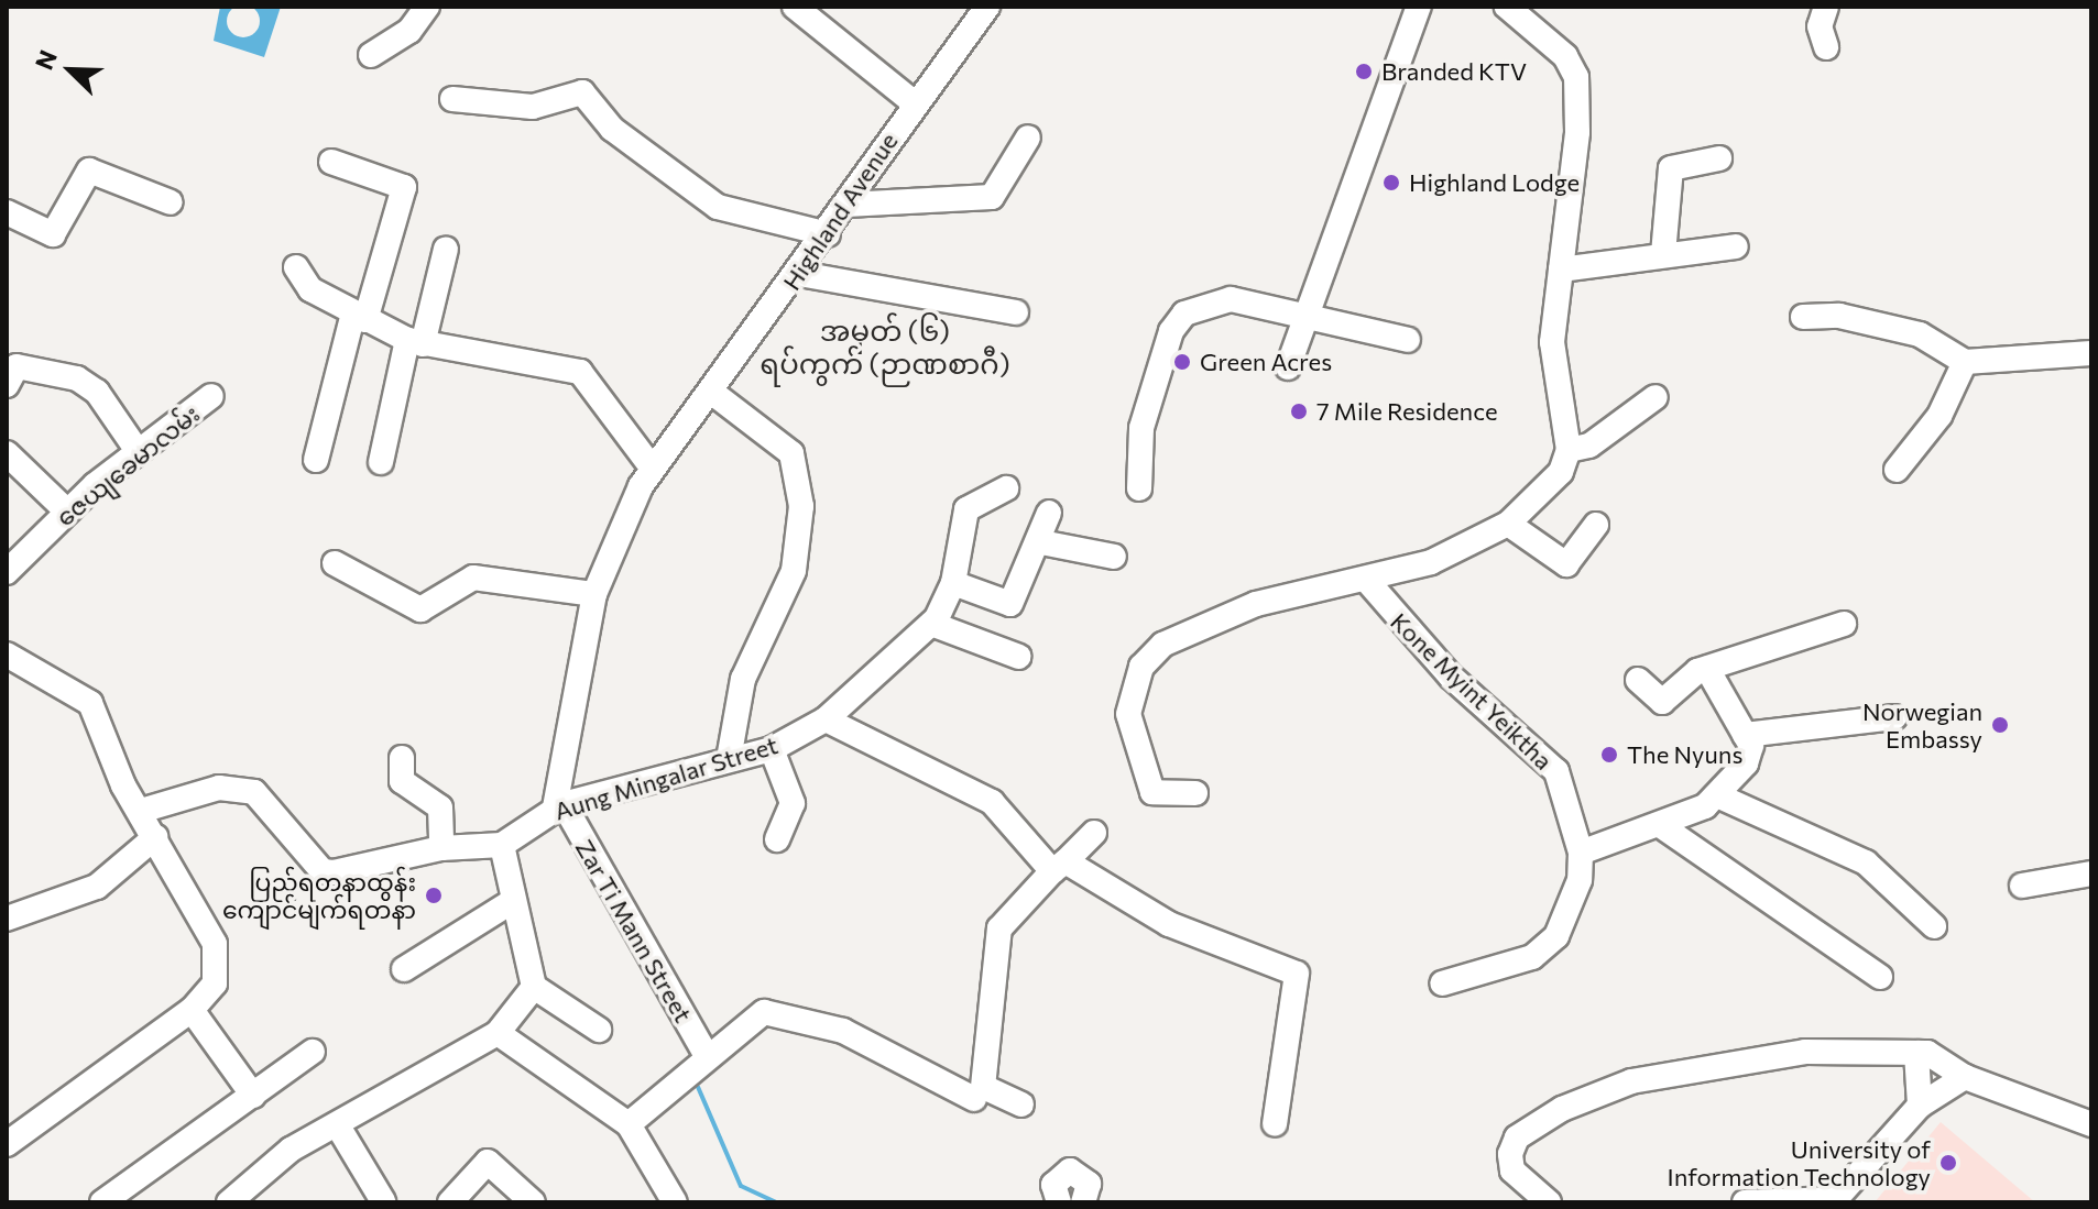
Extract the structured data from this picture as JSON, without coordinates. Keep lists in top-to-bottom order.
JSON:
{
  "streets": {
    "street": [
      "Highland Avenue",
      "ဇေယျခေမာလမ်း",
      "Kone Myint Yeiktha",
      "Aung Mingalar Street",
      "Zar Ti Mann Street"
    ]
  },
  "crossings": [
    ["Highland Avenue", "Aung Mingalar Street"],
    ["Highland Avenue", "Zar Ti Mann Street"],
    ["Aung Mingalar Street", "Zar Ti Mann Street"]
  ],
  "districts": ["အမှတ် (၆) ရပ်ကွက် (ဉာဏစာဂီ)"],
  "places": [
    "Branded KTV",
    "Highland Lodge",
    "Green Acres",
    "7 Mile Residence",
    "Norwegian Embassy",
    "The Nyuns",
    "ပြည့်ရတနာထွန်း ကျောင်မျက်ရတနာ",
    "University of Information Technology"
  ],
  "north": "top left"
}
